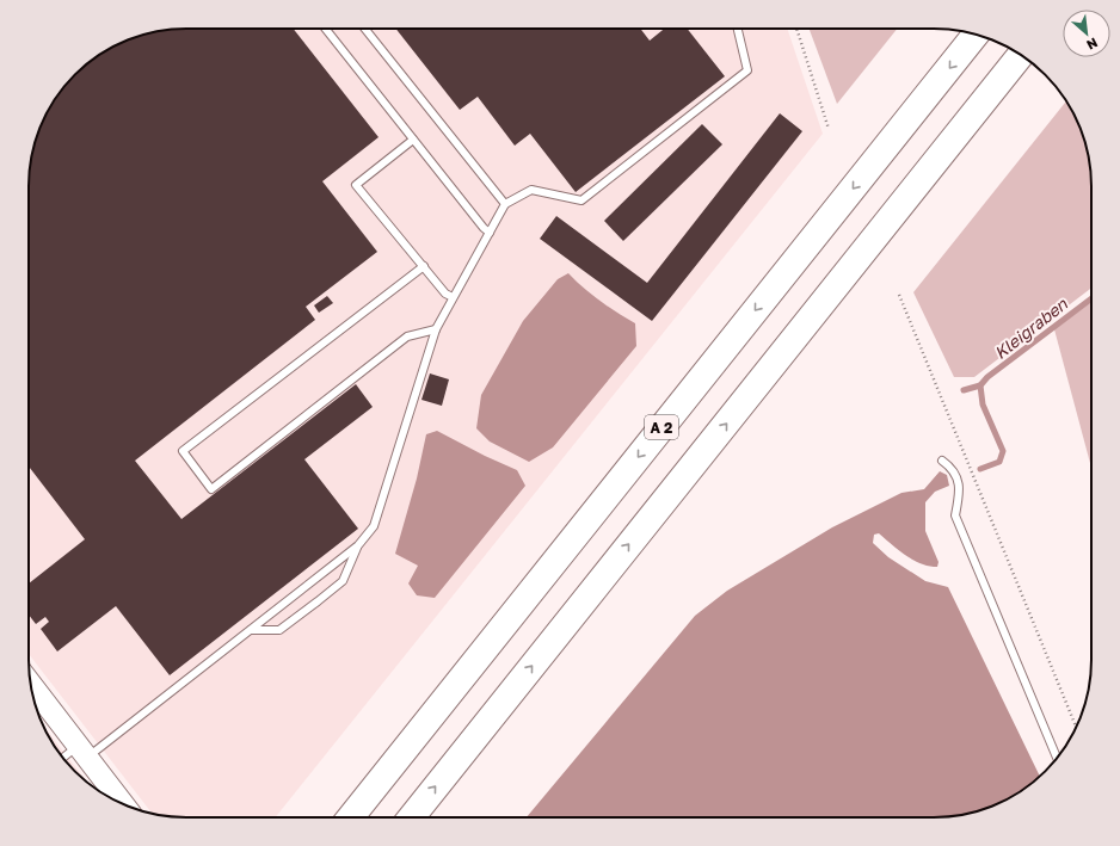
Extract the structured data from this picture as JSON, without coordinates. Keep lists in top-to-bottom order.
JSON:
{
  "streets": {
    "highway": ["A 2"]
  },
  "water": ["Kleigraben"],
  "north": "bottom right"
}
